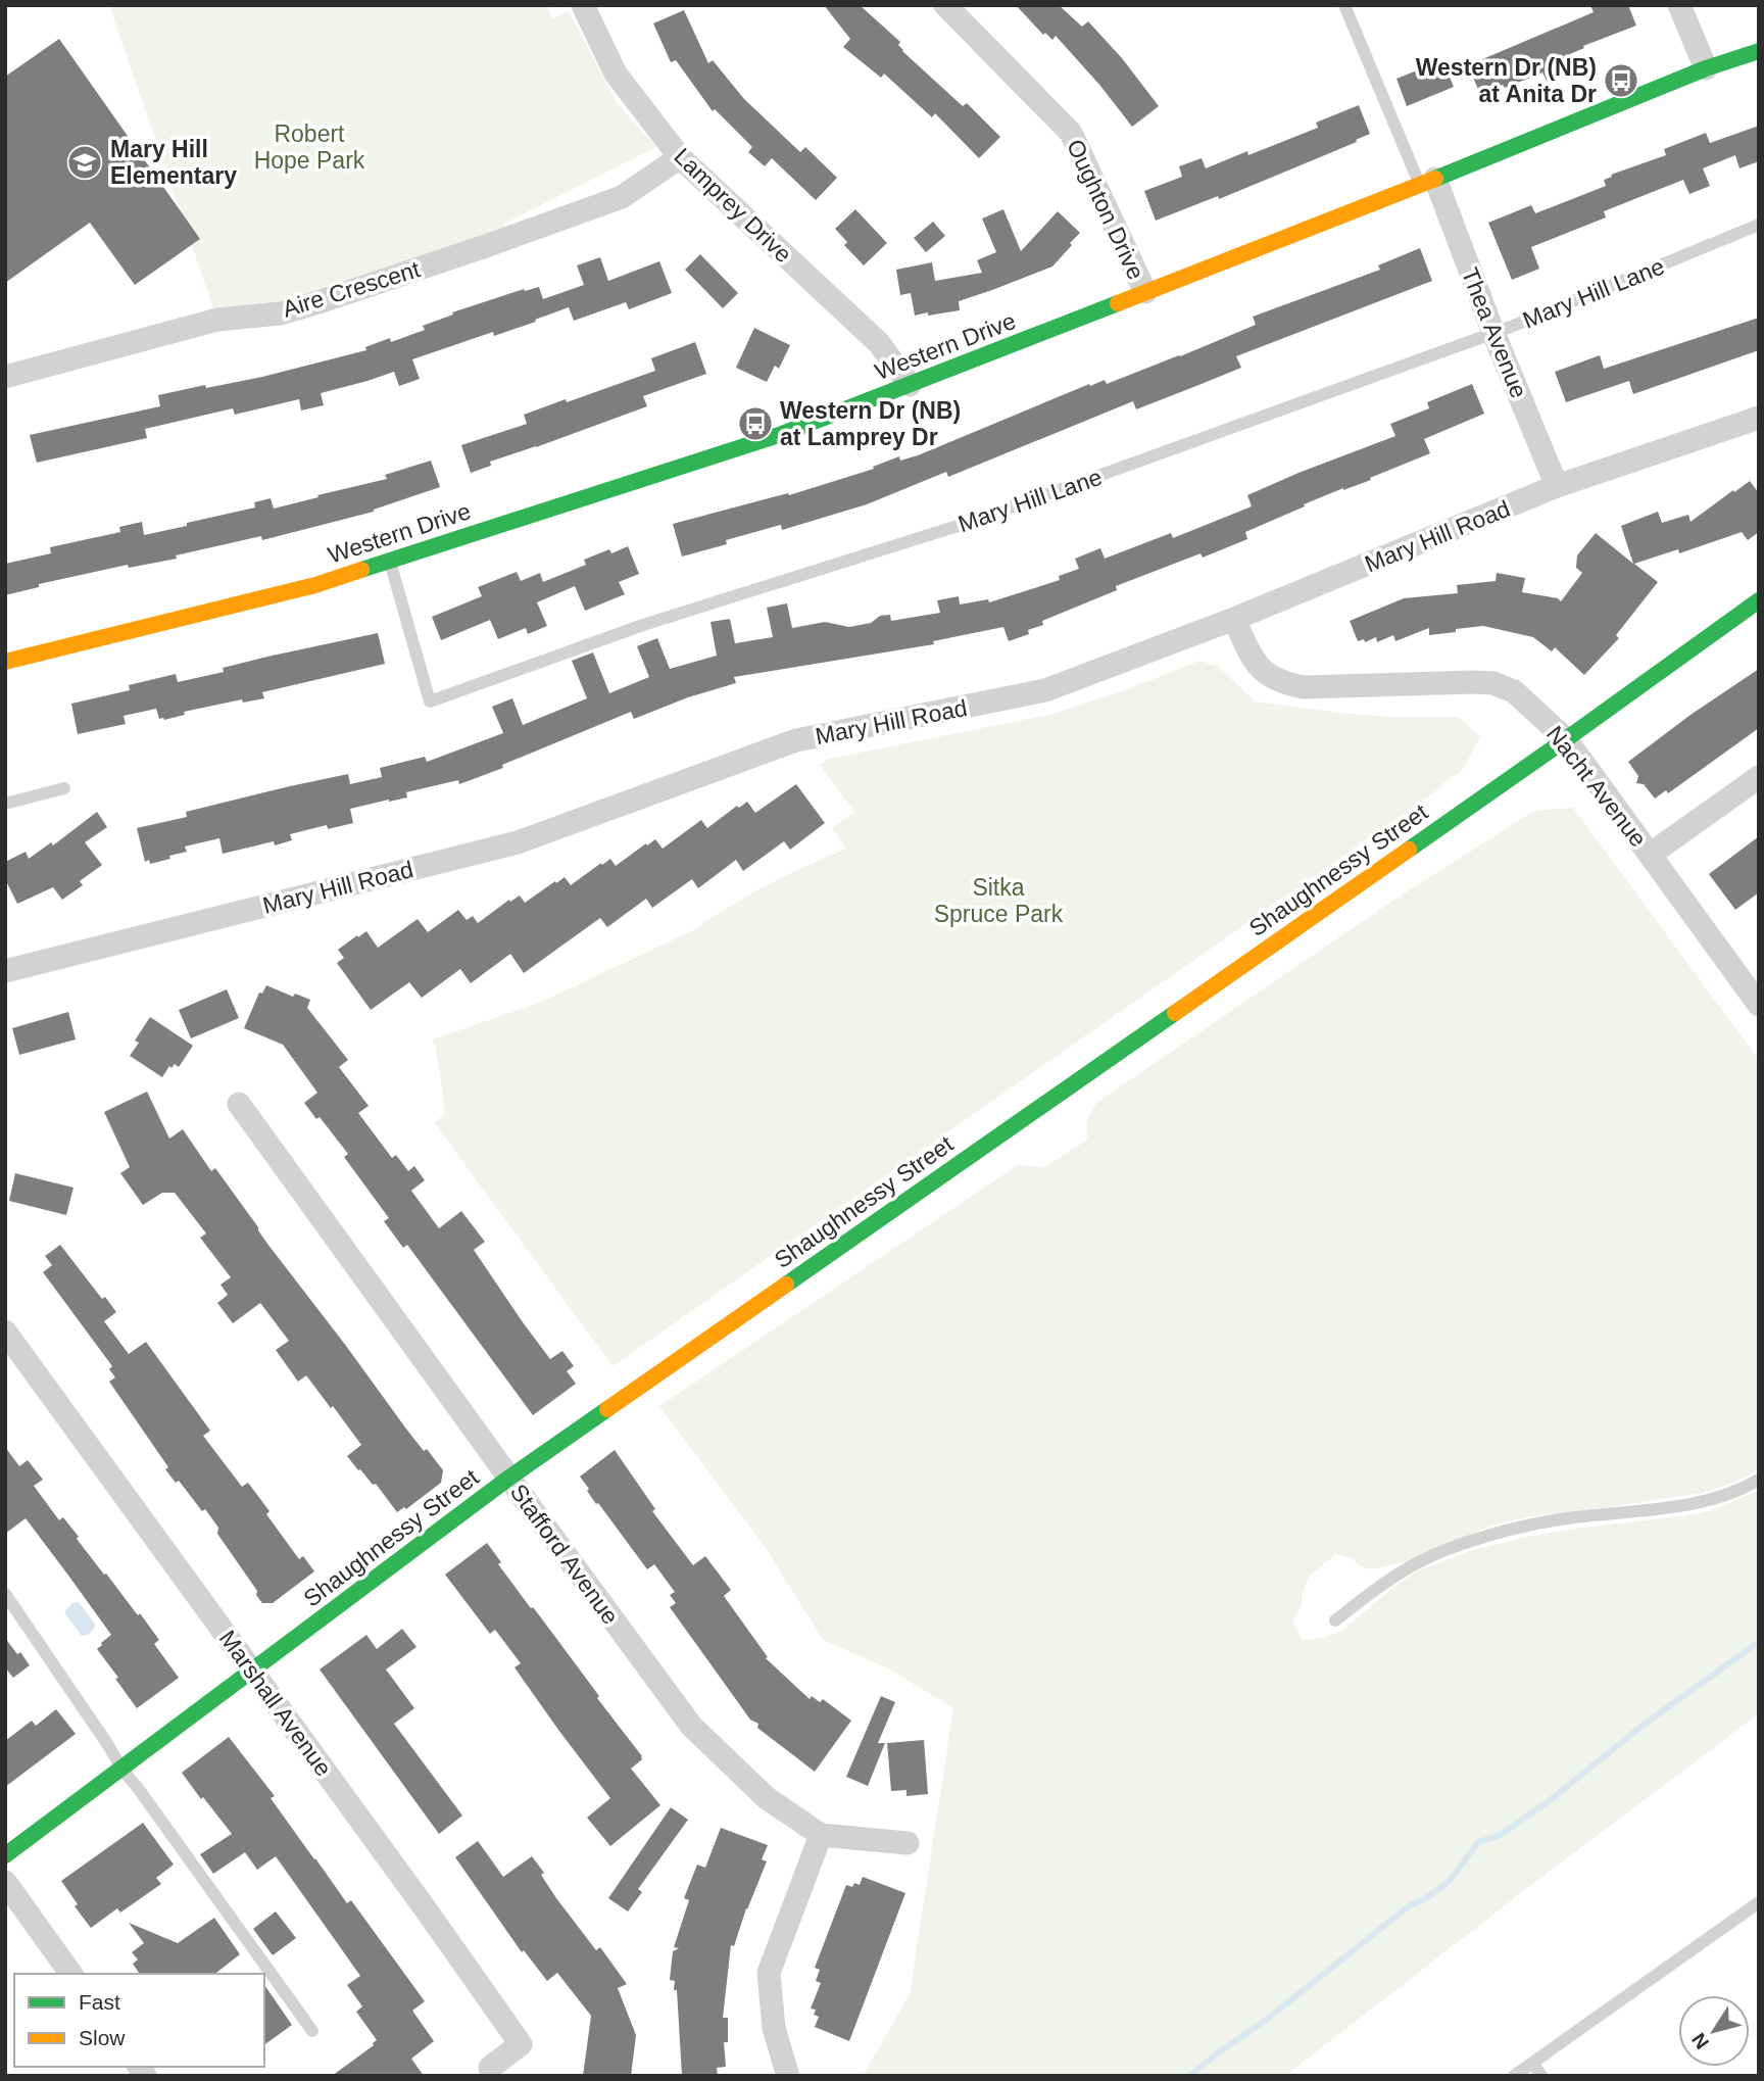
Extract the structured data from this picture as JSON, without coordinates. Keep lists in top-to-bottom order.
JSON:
{
  "streets": {
    "main road": ["Western Drive", "Shaughnessy Street"],
    "street": [
      "Lamprey Drive",
      "Oughton Drive",
      "Aire Crescent",
      "Thea Avenue",
      "Mary Hill Road",
      "Nacht Avenue",
      "Stafford Avenue",
      "Marshall Avenue"
    ],
    "lane": ["Mary Hill Lane"]
  },
  "crossings": [
    ["Lamprey Drive", "Aire Crescent"],
    ["Lamprey Drive", "Western Drive"],
    ["Oughton Drive", "Western Drive"],
    ["Mary Hill Lane", "Thea Avenue"],
    ["Mary Hill Lane", "Western Drive"],
    ["Thea Avenue", "Western Drive"],
    ["Thea Avenue", "Mary Hill Road"],
    ["Mary Hill Road", "Nacht Avenue"],
    ["Nacht Avenue", "Shaughnessy Street"],
    ["Shaughnessy Street", "Stafford Avenue"],
    ["Shaughnessy Street", "Marshall Avenue"]
  ],
  "parks": ["Robert Hope Park", "Sitka Spruce Park"],
  "places": {
    "bus stop": ["Western Dr (NB) at Anita Dr", "Western Dr (NB) at Lamprey Dr"],
    "school or university": ["Mary Hill Elementary"]
  },
  "legend": ["Fast", "Slow"],
  "north": "bottom left"
}
